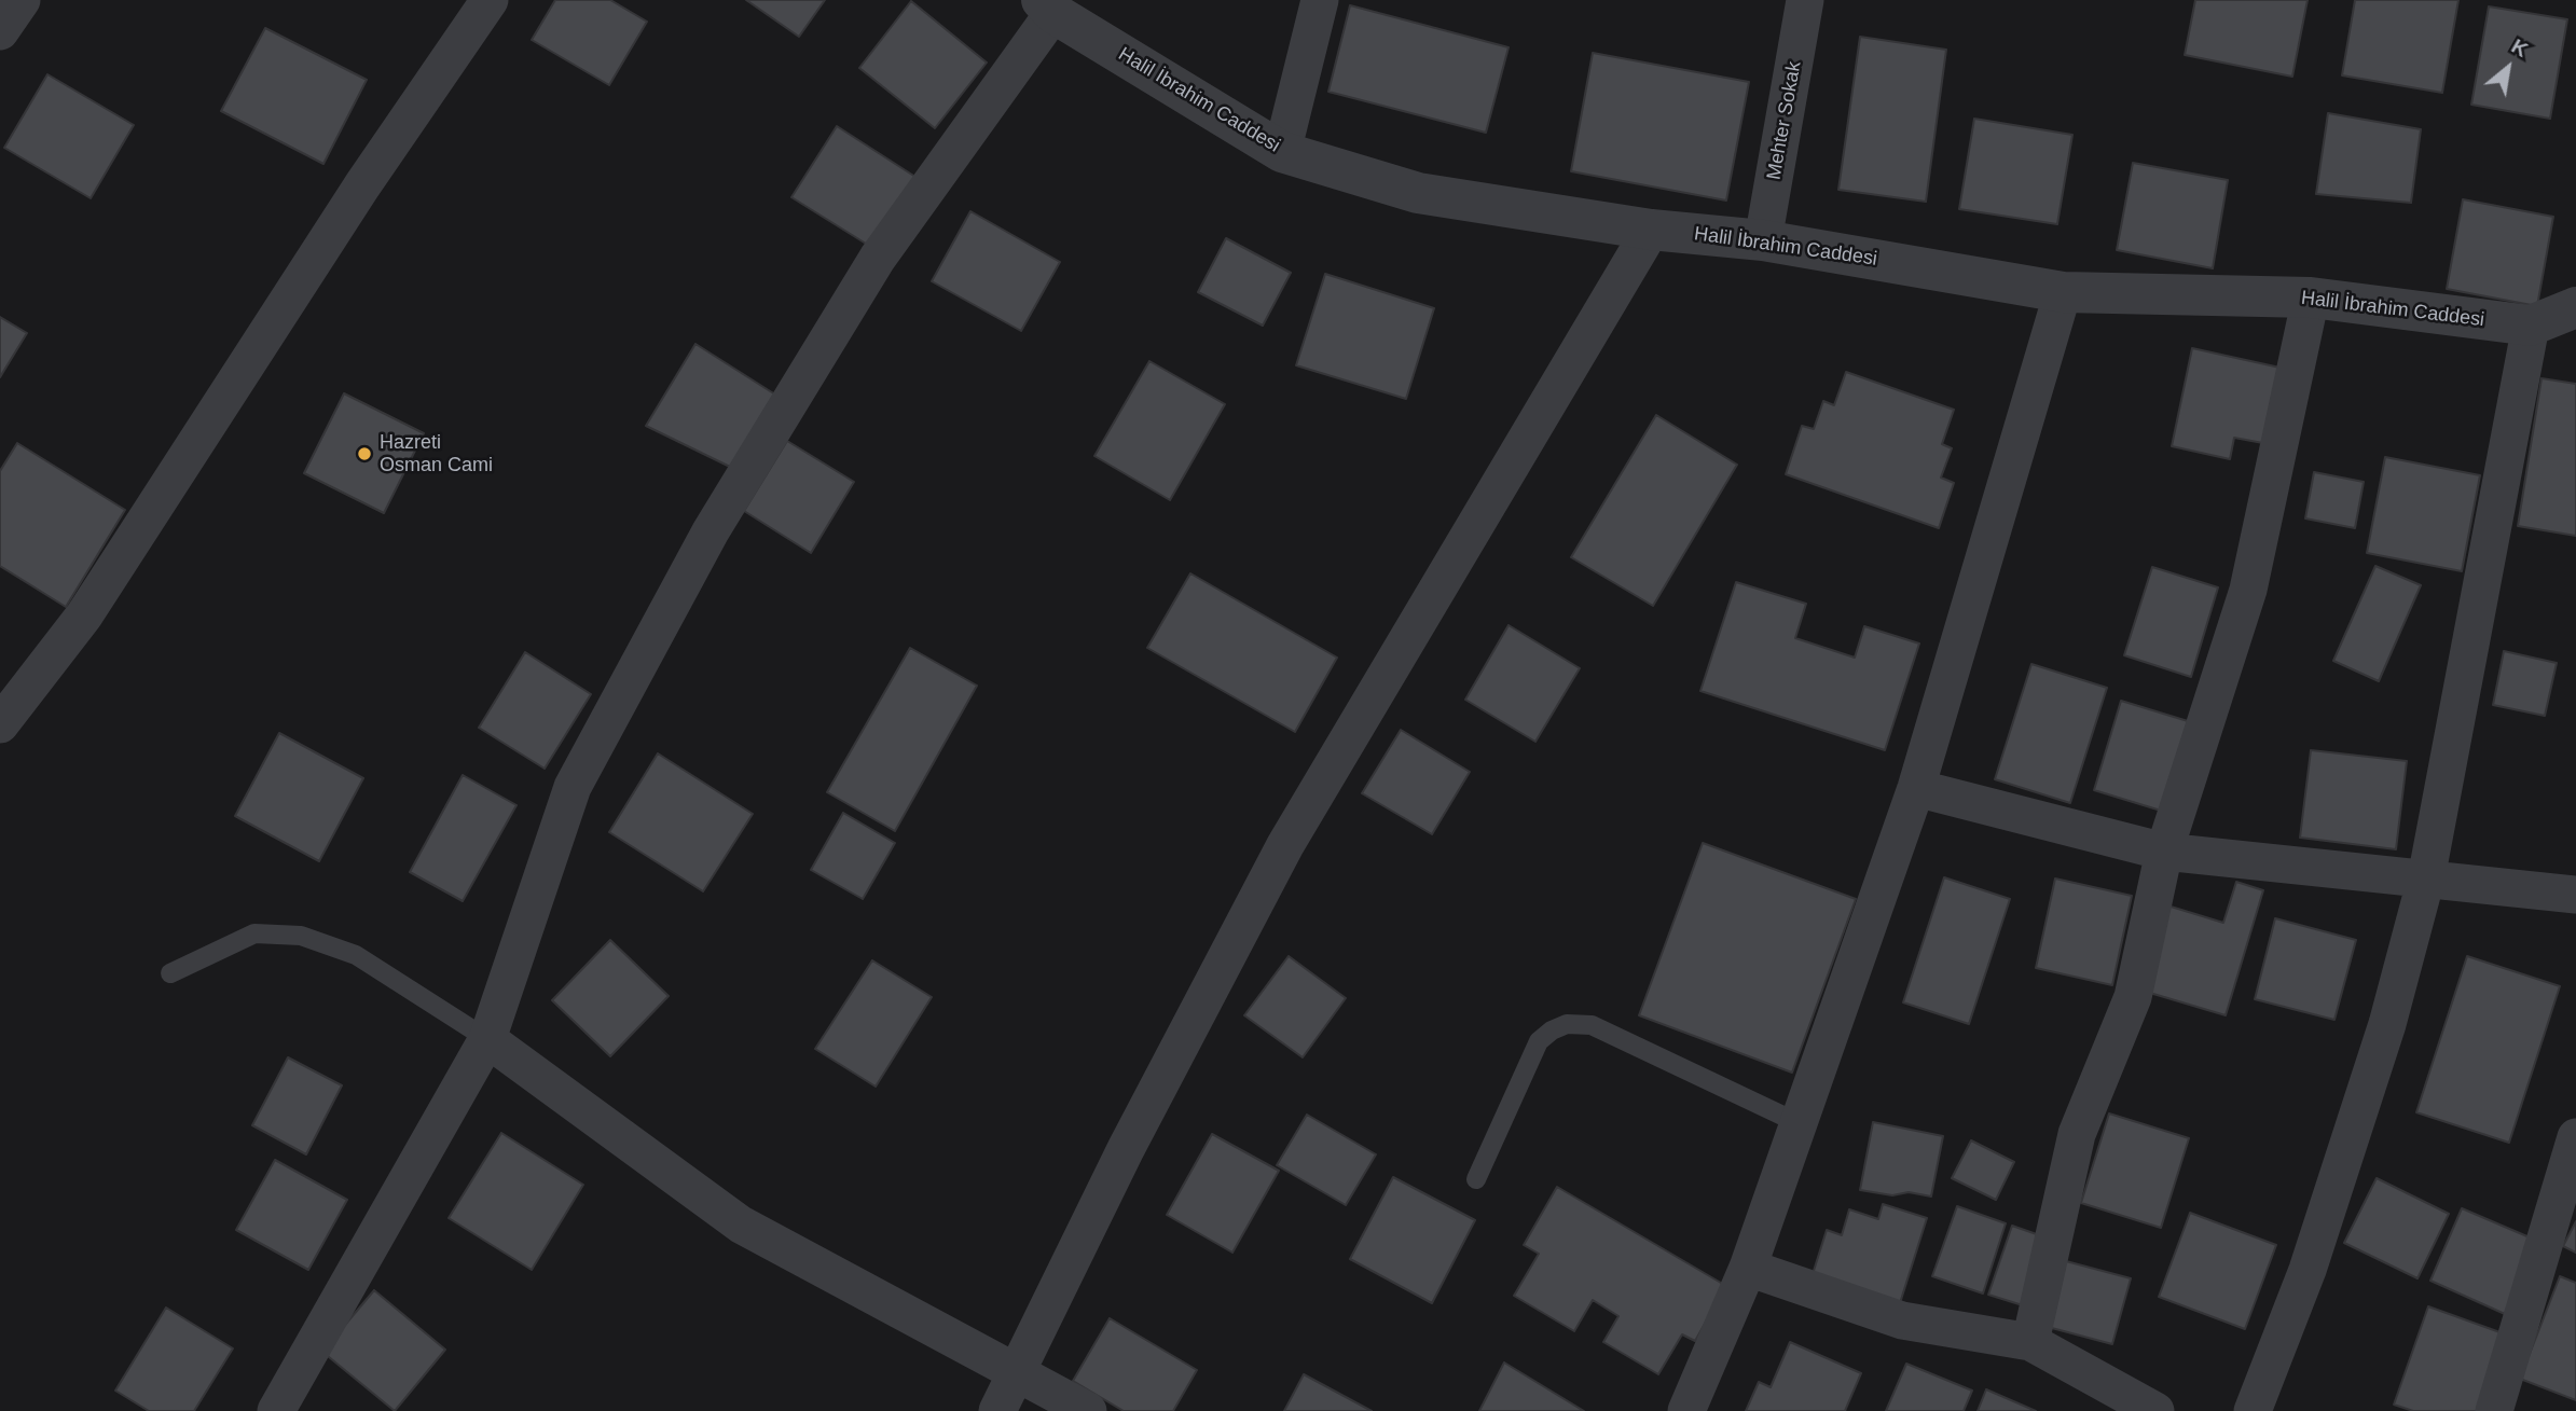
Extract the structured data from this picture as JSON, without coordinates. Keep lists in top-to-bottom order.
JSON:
{
  "streets": {
    "street": ["Halil İbrahim Caddesi", "Mehter Sokak"]
  },
  "crossings": [
    ["Halil İbrahim Caddesi", "Mehter Sokak"]
  ],
  "places": ["Hazreti Osman Cami"],
  "north": "top right"
}
